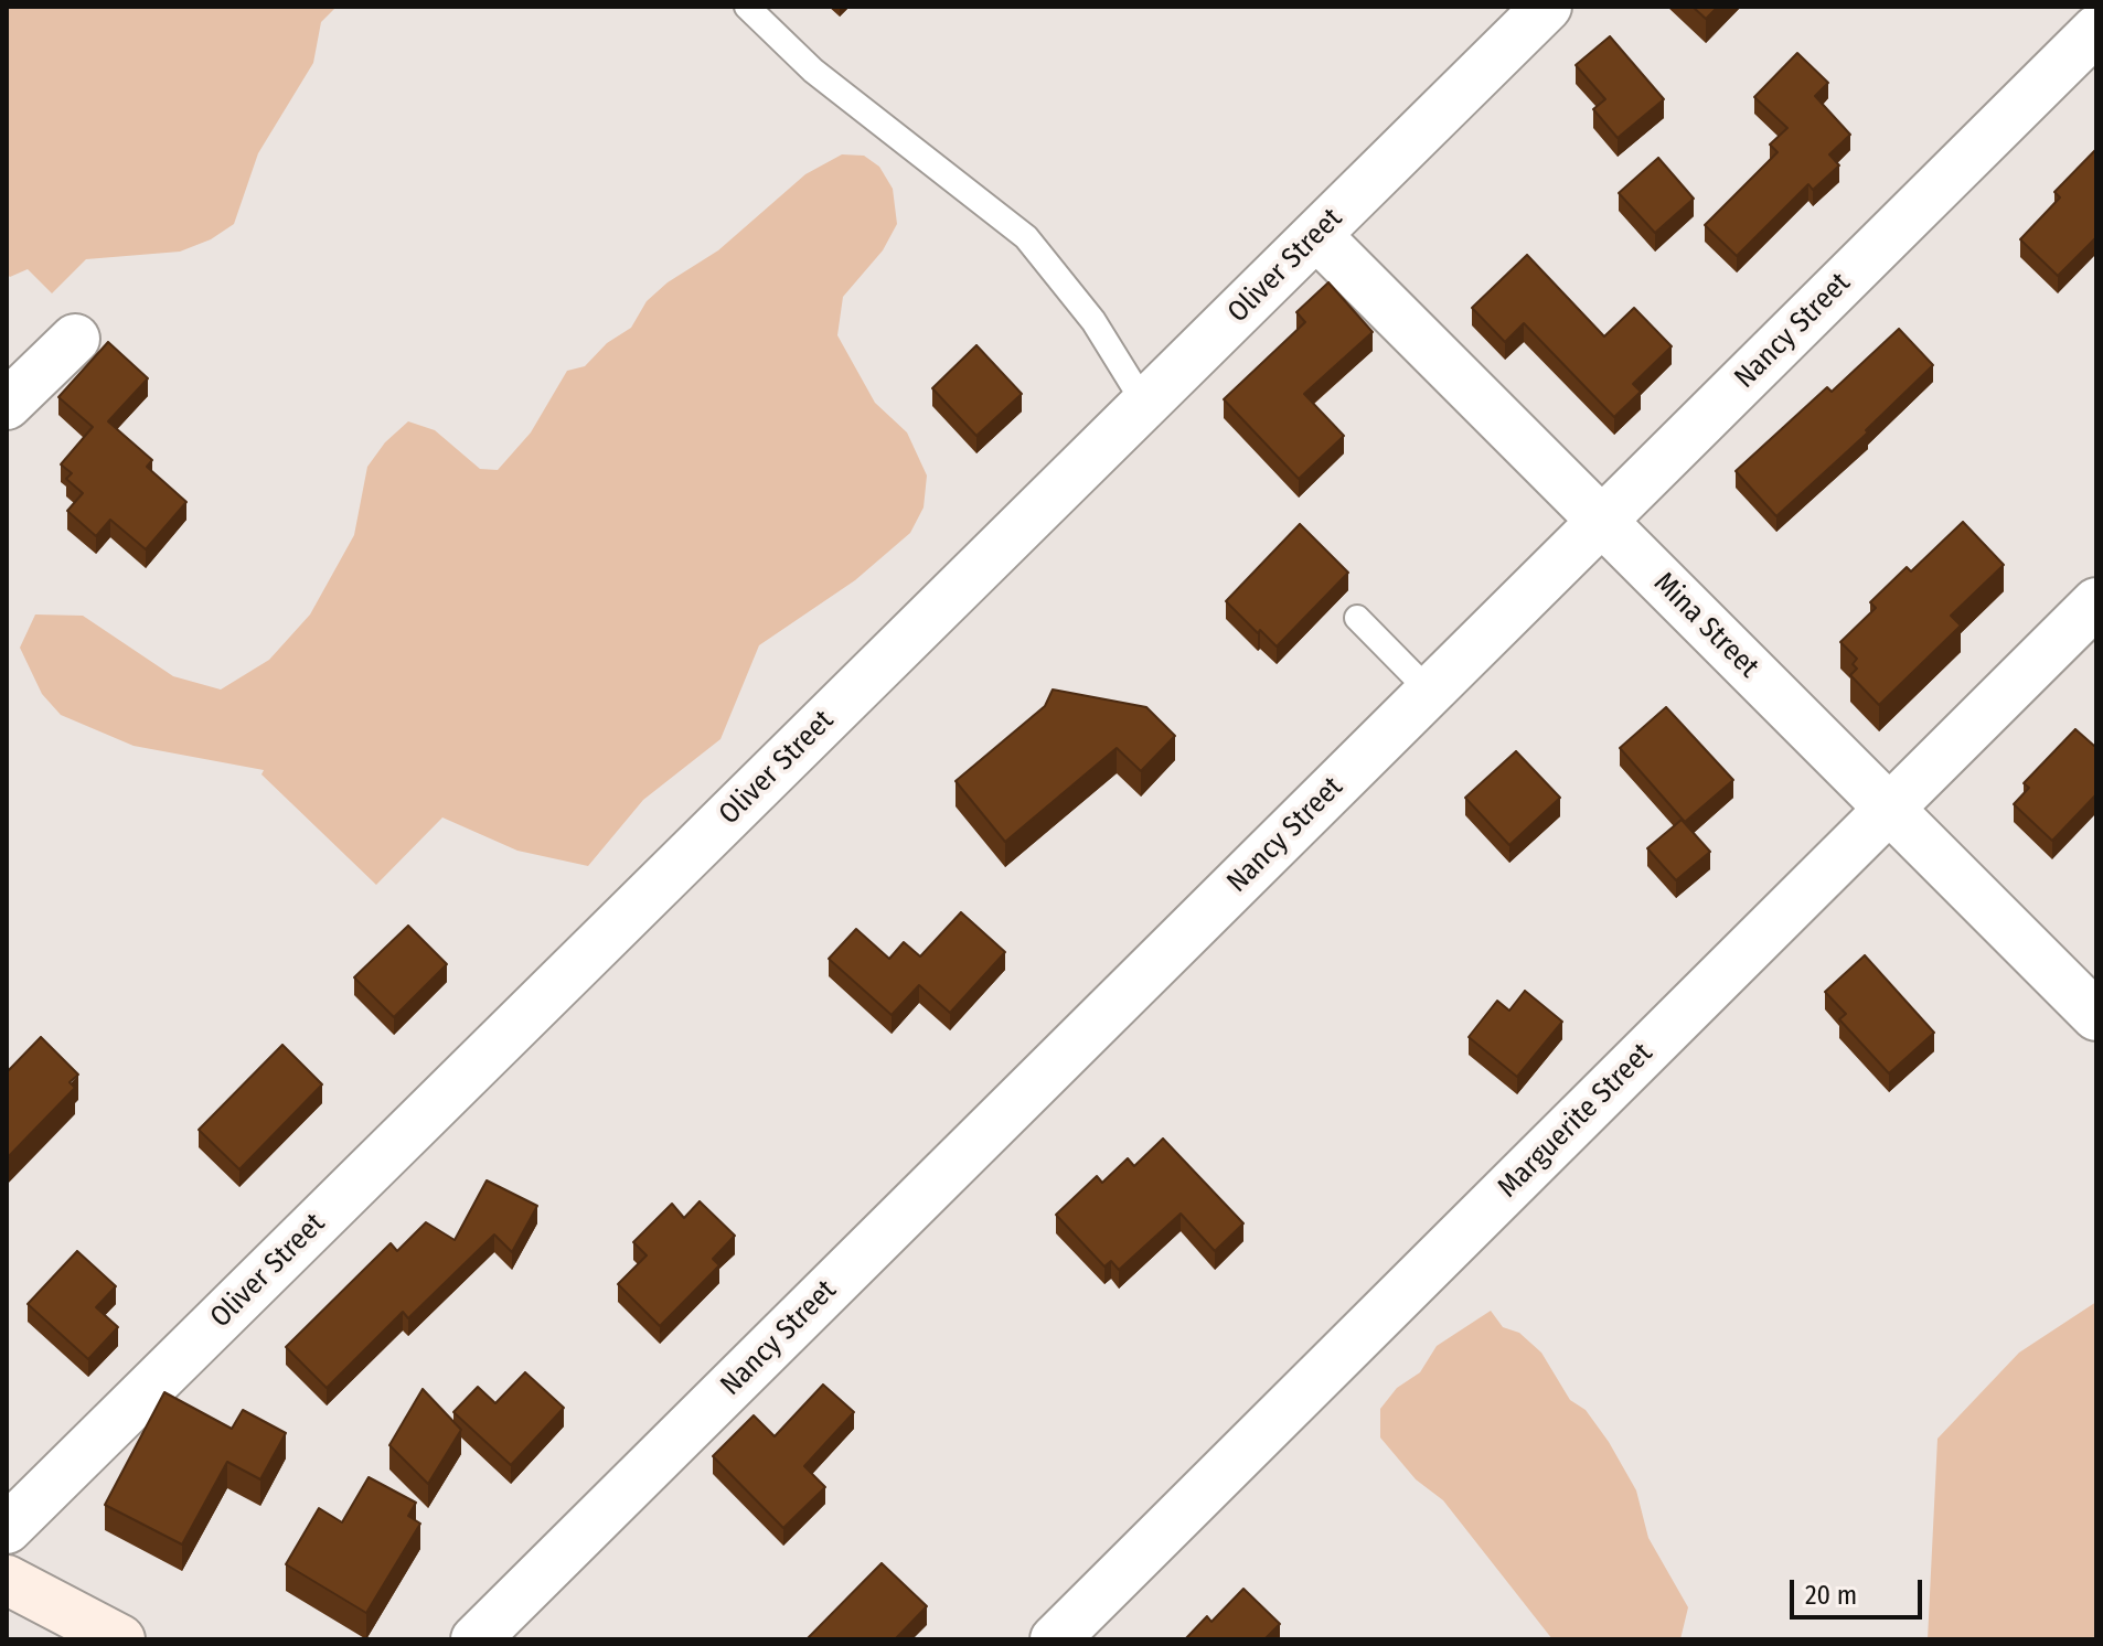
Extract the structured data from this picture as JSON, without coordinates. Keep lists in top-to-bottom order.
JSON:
{
  "streets": {
    "street": [
      "Oliver Street",
      "Nancy Street",
      "Mina Street",
      "Marguerite Street"
    ]
  },
  "crossings": [
    ["Oliver Street", "Mina Street"],
    ["Nancy Street", "Mina Street"],
    ["Mina Street", "Marguerite Street"]
  ],
  "scale_bar": "20 m"
}
